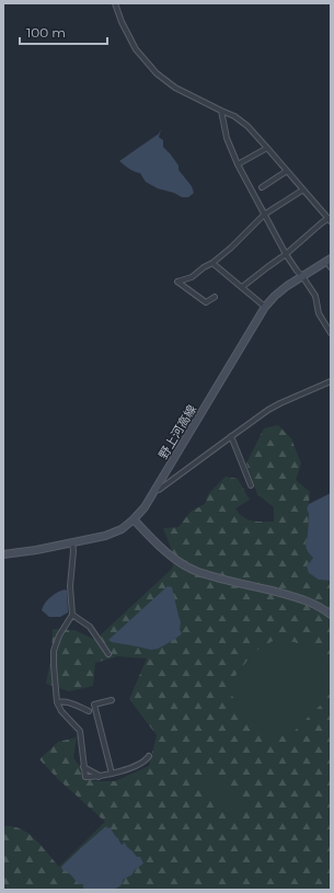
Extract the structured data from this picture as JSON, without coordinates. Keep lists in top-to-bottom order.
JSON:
{
  "streets": {
    "main road": ["野上河高線"]
  },
  "scale_bar": "100 m"
}
